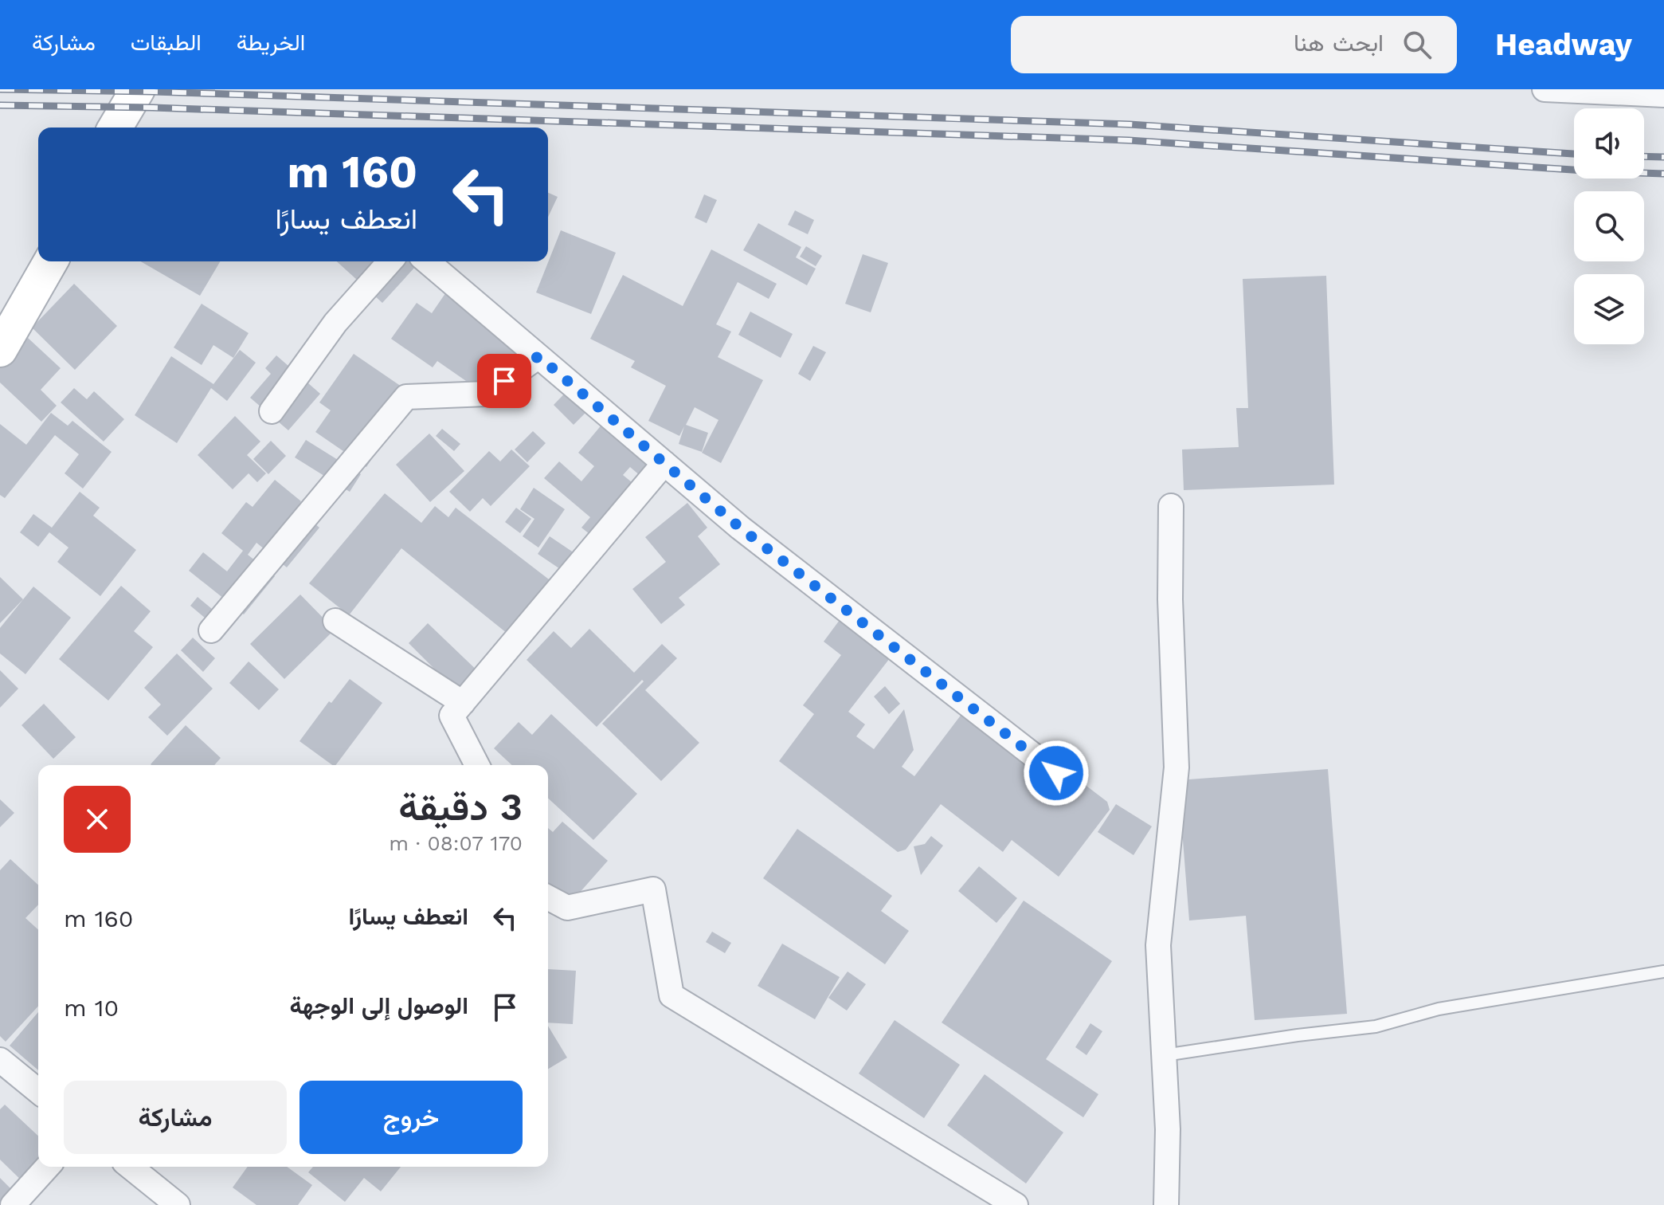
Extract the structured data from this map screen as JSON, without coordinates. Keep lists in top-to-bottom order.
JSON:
{
  "page": {
    "header": "Headway",
    "search": "ابحث هنا",
    "nav": ["الخريطة", "الطبقات", "مشاركة"],
    "turn": ["160 m", "انعطف يسارًا"],
    "heading": ["3 دقيقة", "170 m · 08:07"],
    "list": [
      {
        "name": "انعطف يسارًا",
        "value": "160 m"
      },
      {
        "name": "الوصول إلى الوجهة",
        "value": "10 m"
      }
    ],
    "buttons": ["خروج", "مشاركة"]
  }
}
